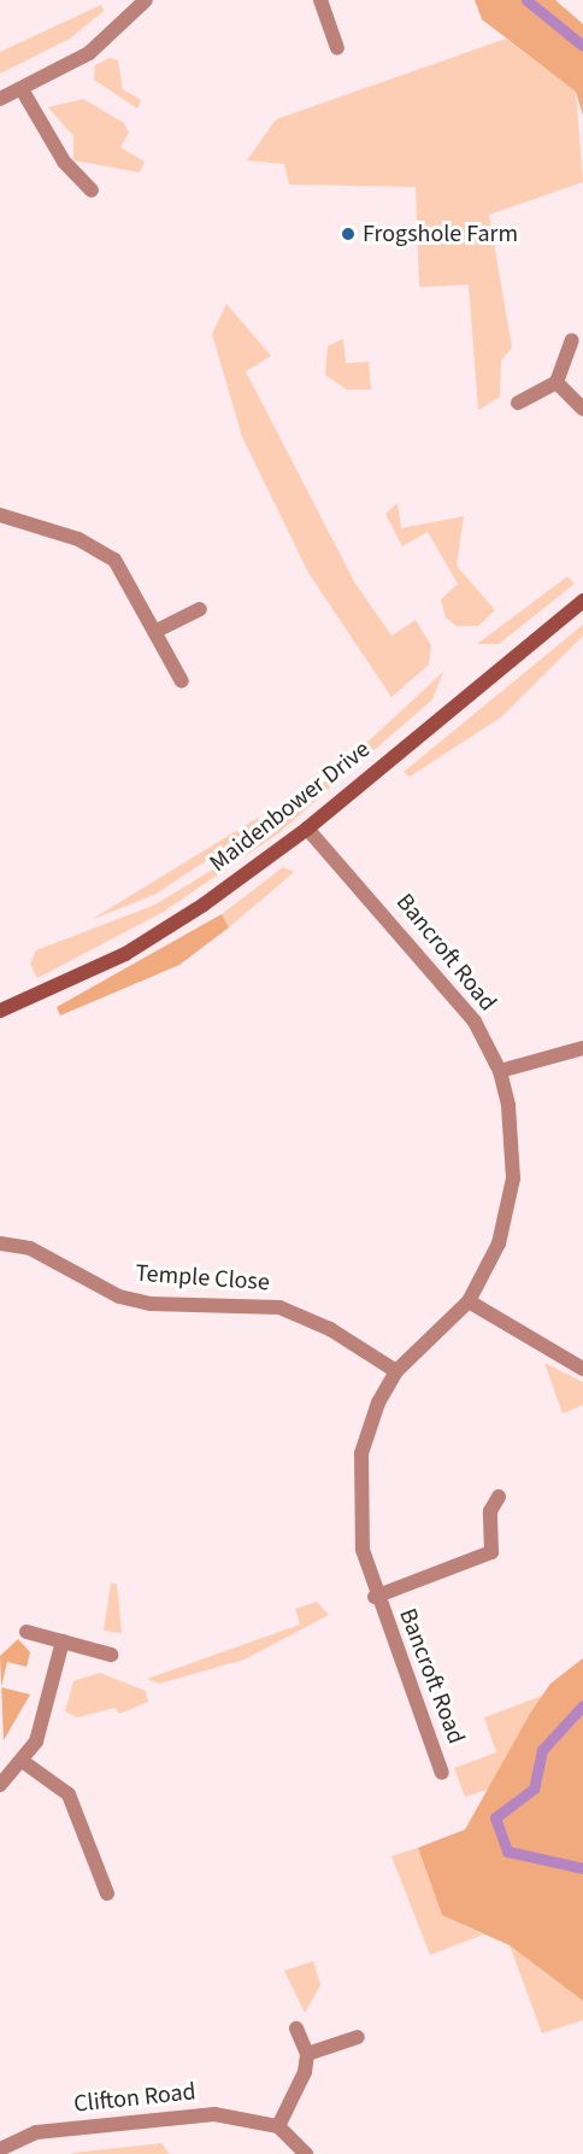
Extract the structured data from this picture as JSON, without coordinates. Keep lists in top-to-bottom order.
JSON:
{
  "streets": {
    "street": [
      "Maidenbower Drive",
      "Bancroft Road",
      "Temple Close",
      "Clifton Road"
    ]
  },
  "crossings": [
    ["Maidenbower Drive", "Bancroft Road"],
    ["Bancroft Road", "Temple Close"]
  ],
  "places": ["Frogshole Farm"]
}
